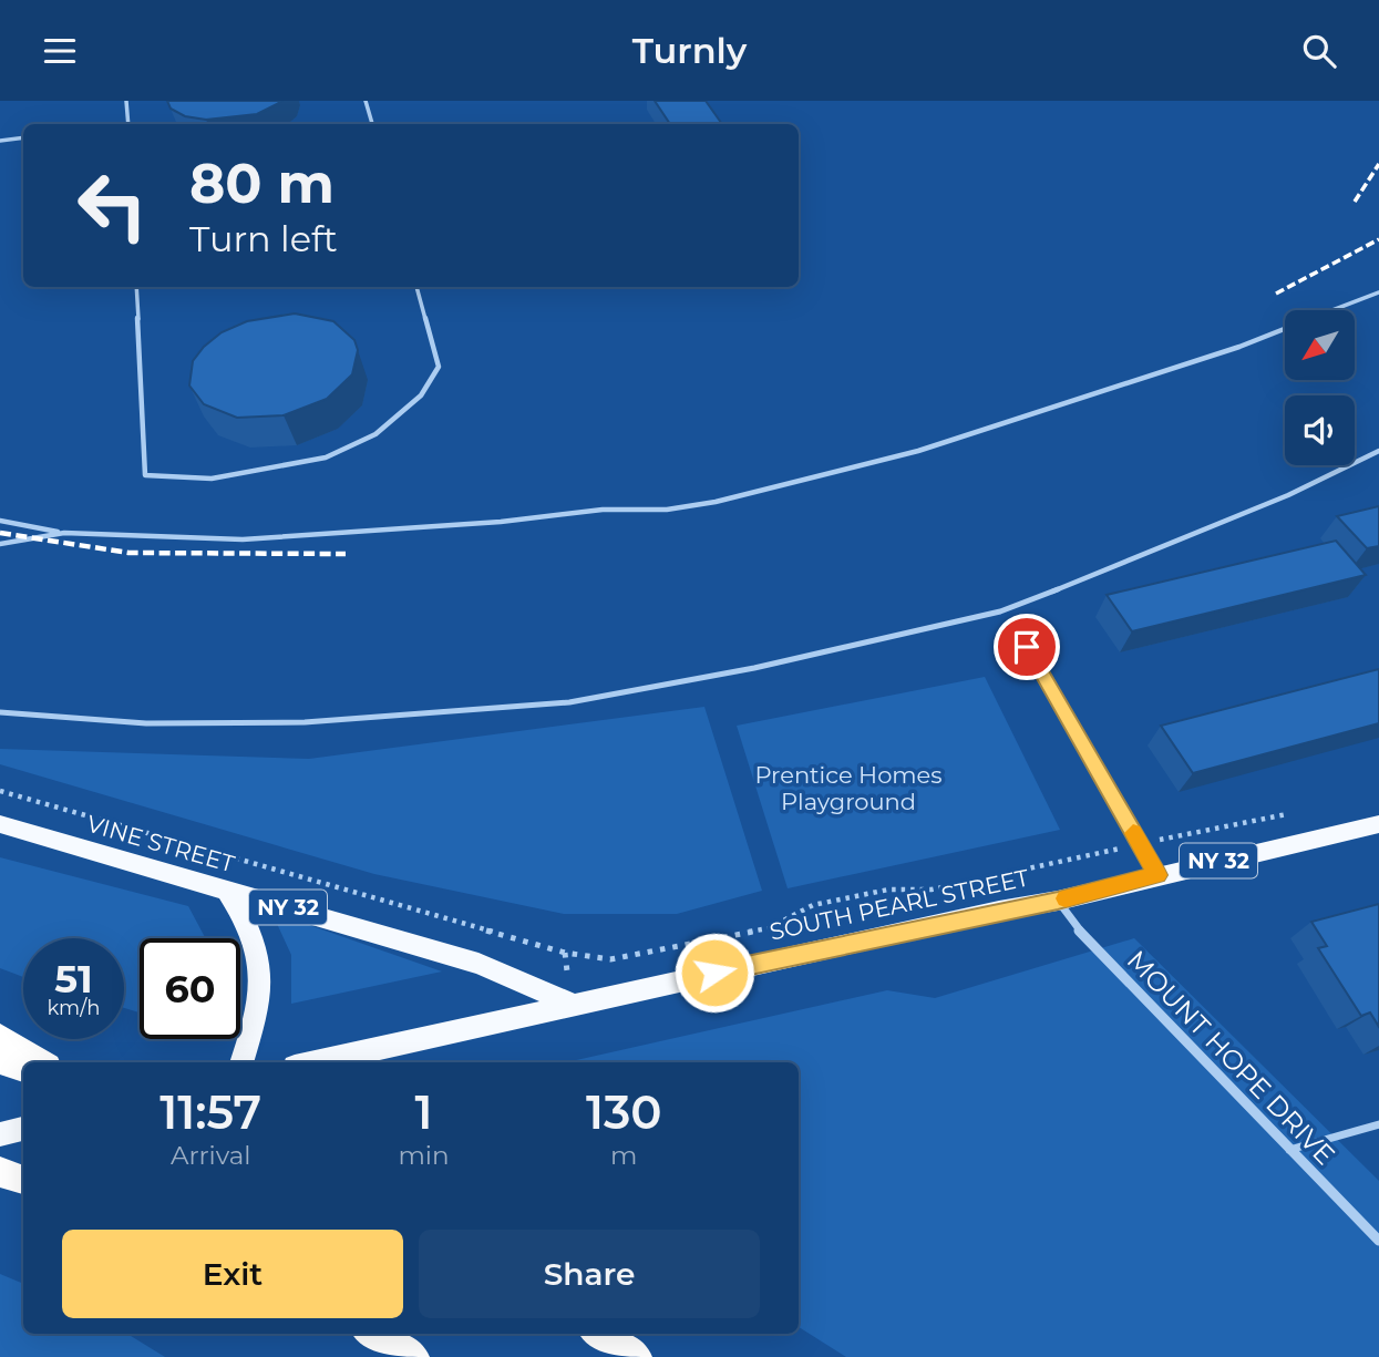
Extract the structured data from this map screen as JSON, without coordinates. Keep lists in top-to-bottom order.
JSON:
{
  "streets": {
    "main road": ["VINE STREET", "NY 32", "SOUTH PEARL STREET"],
    "street": ["MOUNT HOPE DRIVE"]
  },
  "crossings": [
    ["VINE STREET", "SOUTH PEARL STREET"],
    ["SOUTH PEARL STREET", "MOUNT HOPE DRIVE"]
  ],
  "parks": ["Prentice Homes Playground"],
  "north": "bottom left",
  "page": {
    "header": "Turnly",
    "turn": ["80 m", "Turn left"],
    "speed": "51 km/h",
    "limit": "60",
    "eta": [
      "11:57",
      "Arrival",
      "1",
      "min",
      "130",
      "m"
    ],
    "buttons": ["Exit", "Share"]
  }
}
